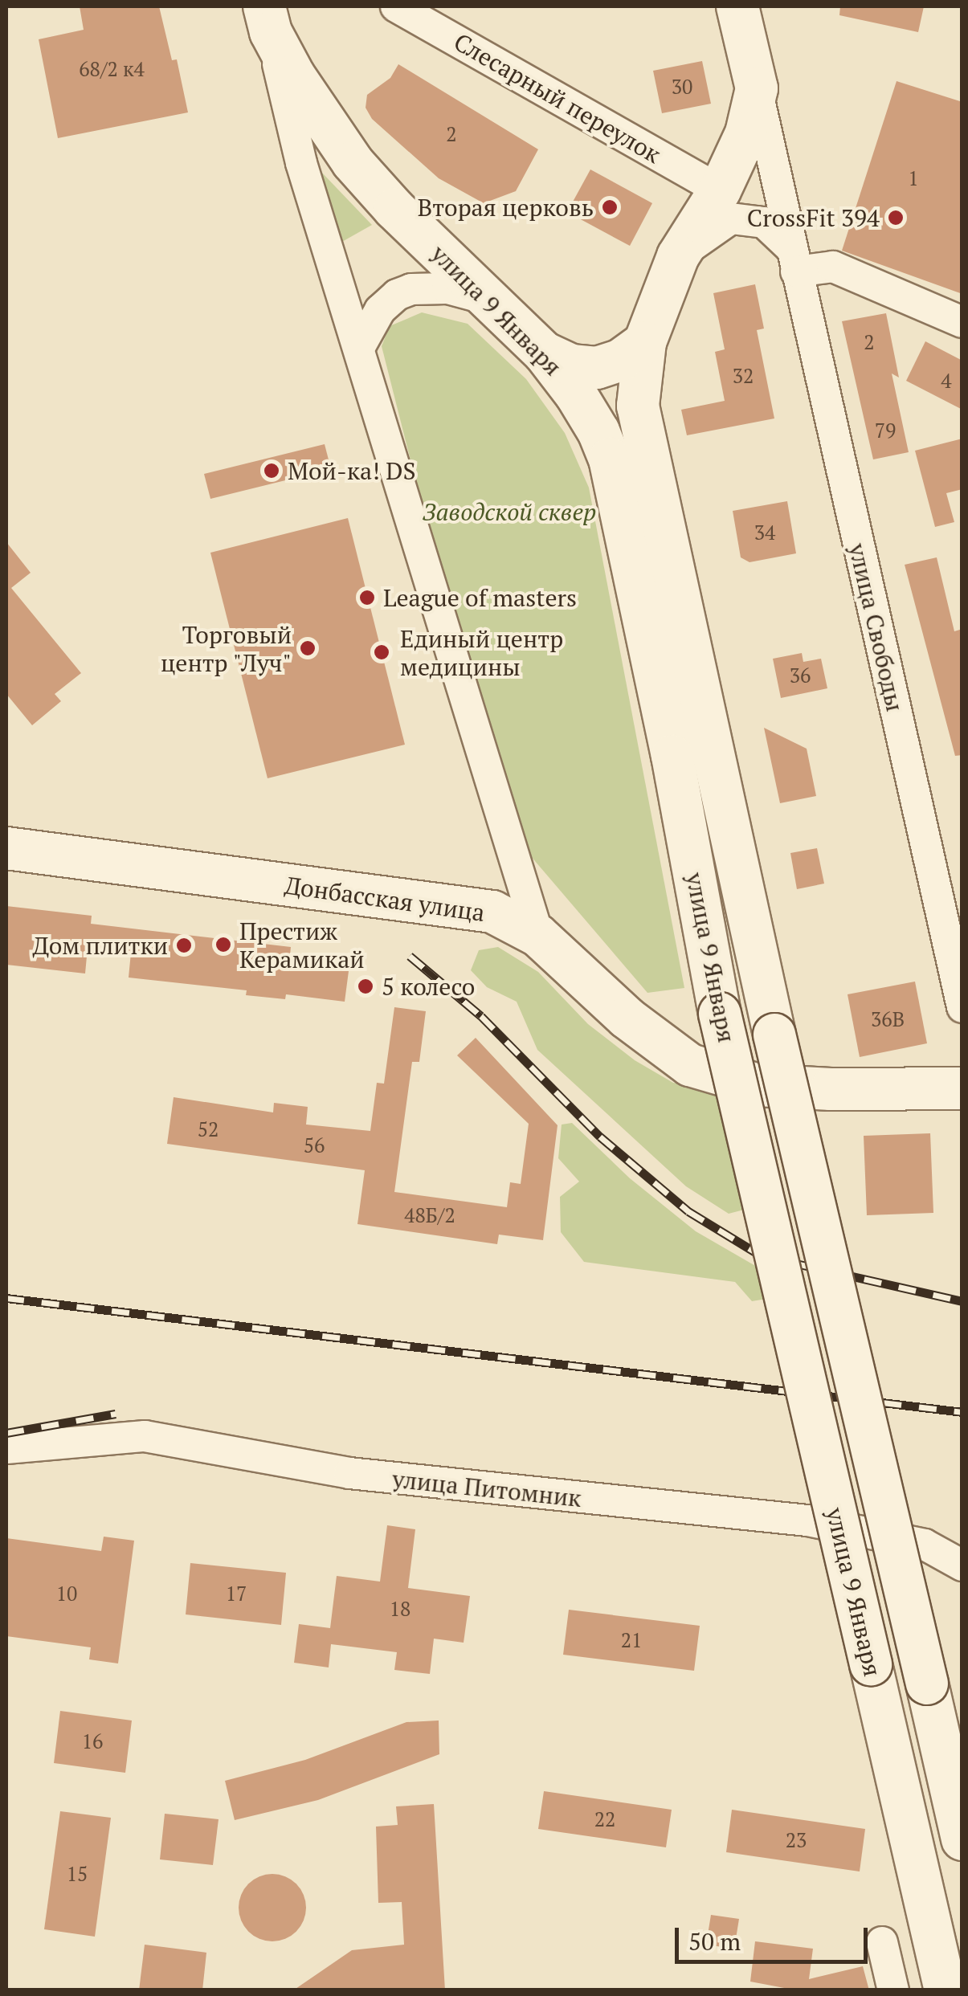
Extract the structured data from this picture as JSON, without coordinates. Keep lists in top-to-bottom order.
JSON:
{
  "streets": {
    "main road": ["улица 9 Января", "улица Свободы", "Донбасская улица"],
    "street": ["Слесарный переулок", "улица Питомник"]
  },
  "crossings": [
    ["Слесарный переулок", "улица Свободы"],
    ["улица 9 Января", "улица Свободы"],
    ["улица 9 Января", "Донбасская улица"]
  ],
  "parks": ["Заводской сквер"],
  "places": [
    "Вторая церковь",
    "CrossFit 394",
    "Мой-ка! DS",
    "League of masters",
    "Торговый центр \"Луч\"",
    "Единый центр медицины",
    "Престиж Керамикай",
    "Дом плитки",
    "5 колесо"
  ],
  "house_numbers": [
    "68/2 к4",
    "30",
    "2",
    "1",
    "2",
    "32",
    "4",
    "79",
    "34",
    "36",
    "36В",
    "52",
    "56",
    "48Б/2",
    "10",
    "17",
    "18",
    "21",
    "16",
    "22",
    "23",
    "15"
  ],
  "scale_bar": "50 m"
}
